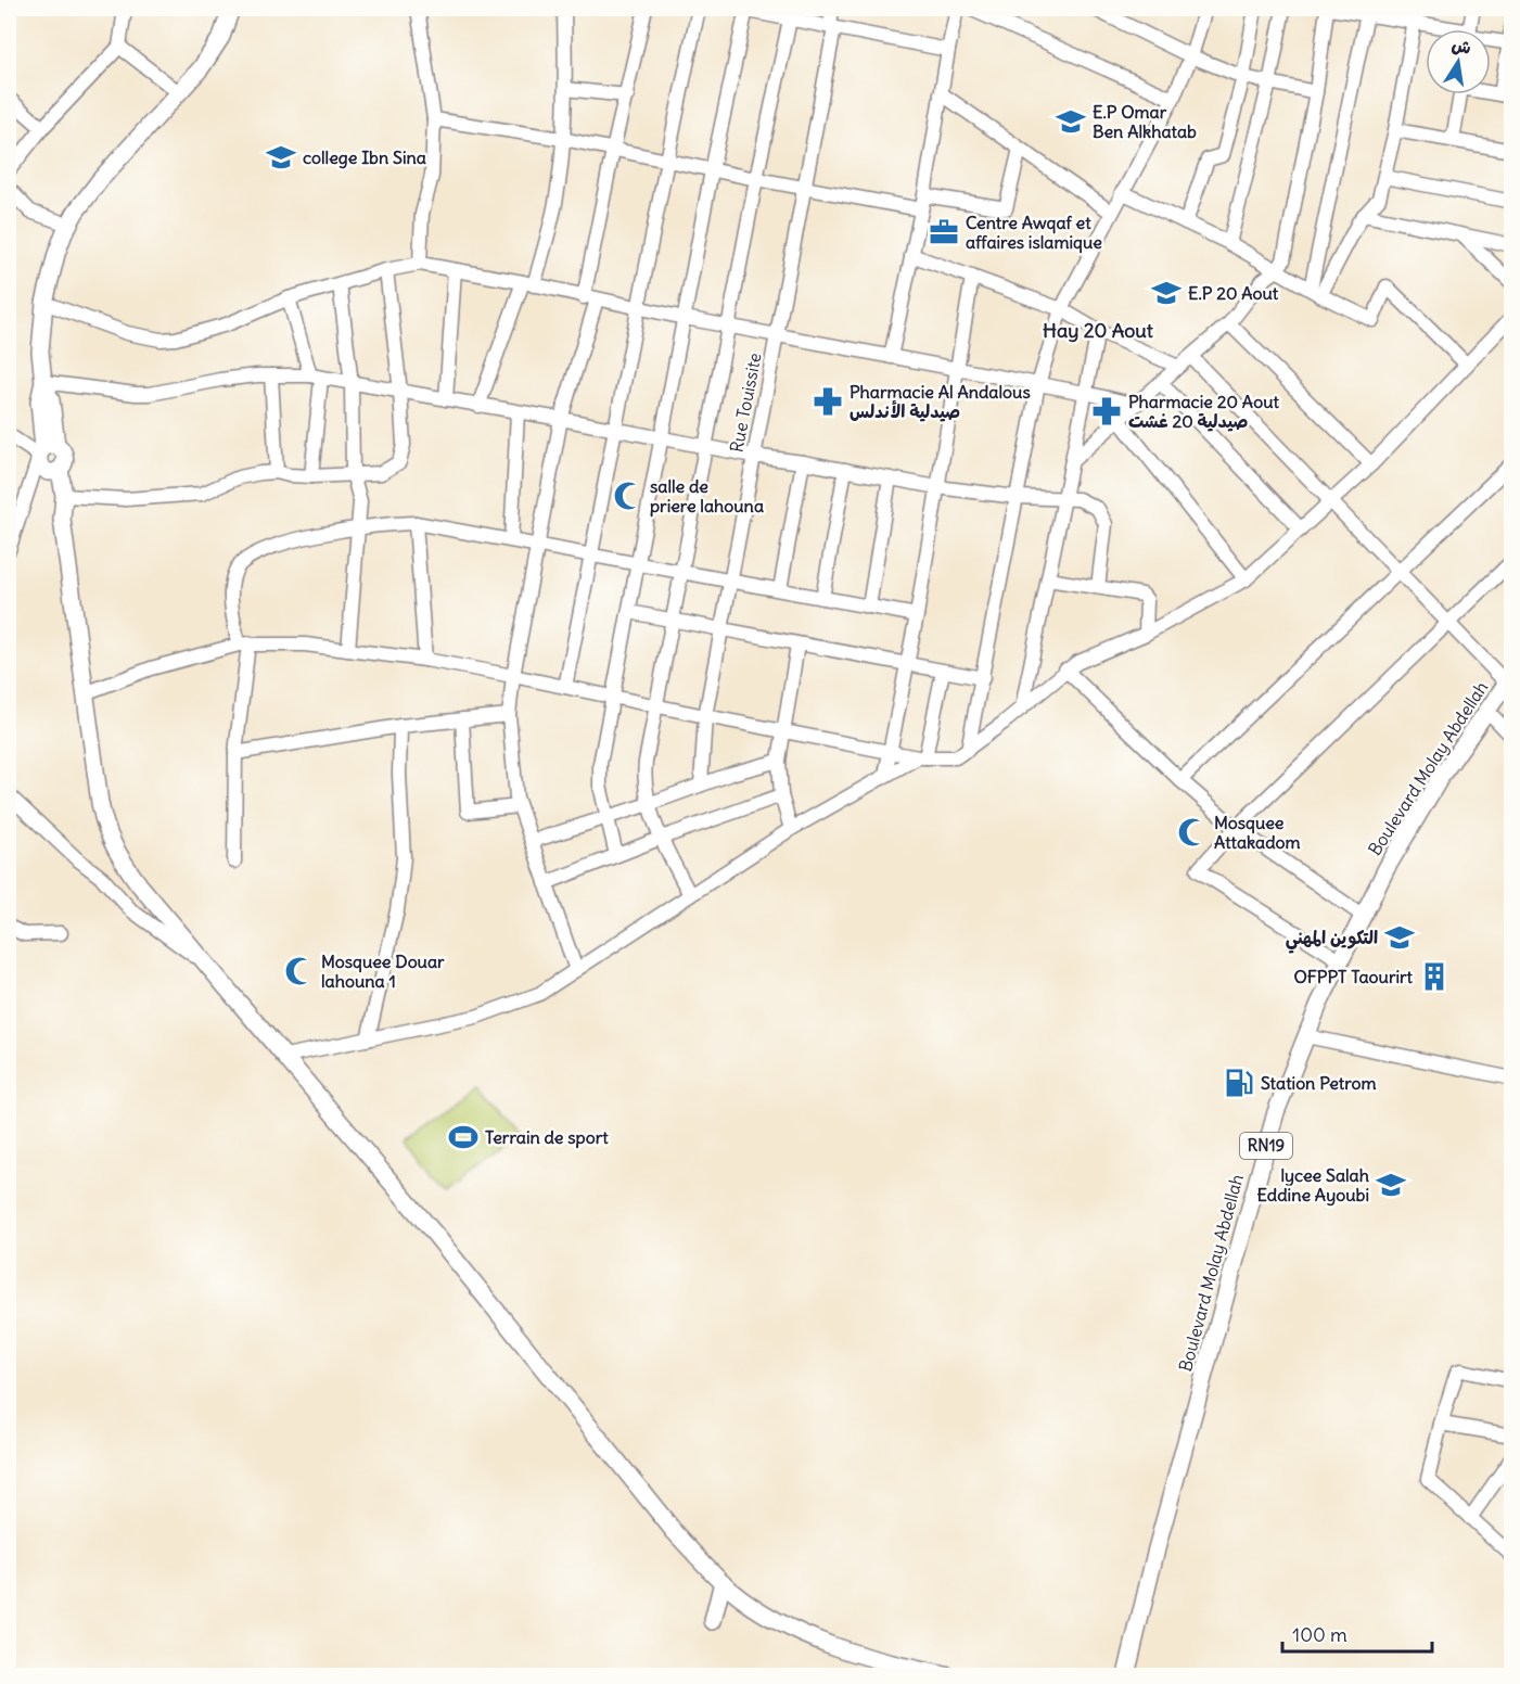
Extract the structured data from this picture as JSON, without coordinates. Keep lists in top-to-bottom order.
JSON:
{
  "streets": {
    "main road": ["Boulevard Molay Abdellah", "RN19"],
    "street": ["Rue Touissite"]
  },
  "districts": ["Hay 20 Aout"],
  "places": {
    "school or university": [
      "E.P Omar Ben Alkhatab",
      "college Ibn Sina",
      "E.P 20 Aout",
      "التكوين المهني",
      "lycee Salah Eddine Ayoubi"
    ],
    "office": ["Centre Awqaf et affaires islamique"],
    "pharmacy": ["Pharmacie Al Andalous صيدلية الأندلس", "Pharmacie 20 Aout صيدلية 20 غشت"],
    "mosque": ["salle de priere lahouna", "Mosquee Attakadom", "Mosquee Douar lahouna 1"],
    "building": ["OFPPT Taourirt"],
    "fuel station": ["Station Petrom"],
    "sports": ["Terrain de sport"]
  },
  "scale_bar": "100 m",
  "north": "top"
}
